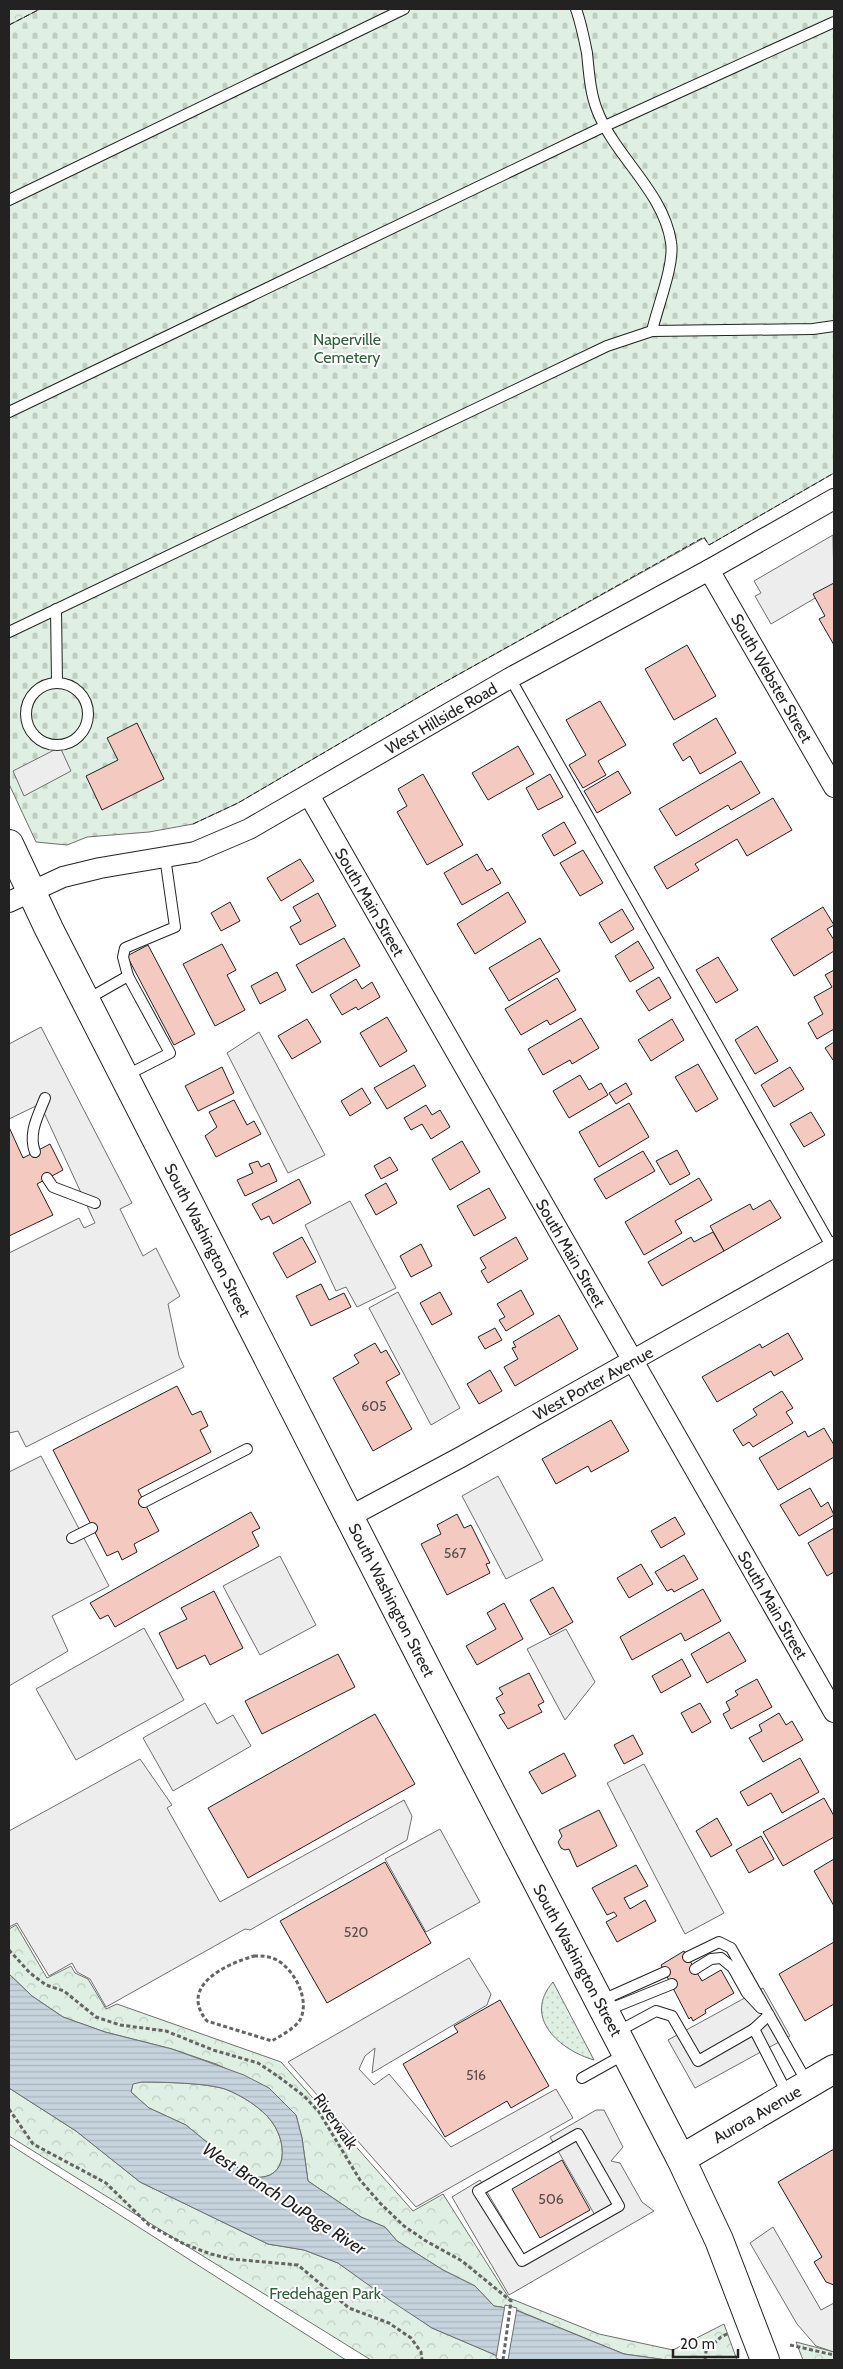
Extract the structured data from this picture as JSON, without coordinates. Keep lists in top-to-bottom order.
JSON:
{
  "streets": {
    "main road": ["South Washington Street", "Aurora Avenue"],
    "street": [
      "South Webster Street",
      "West Hillside Road",
      "South Main Street",
      "West Porter Avenue"
    ],
    "path": ["Riverwalk"]
  },
  "crossings": [
    ["South Webster Street", "West Hillside Road"],
    ["West Hillside Road", "South Main Street"],
    ["West Hillside Road", "South Washington Street"],
    ["South Main Street", "West Porter Avenue"],
    ["South Washington Street", "West Porter Avenue"],
    ["South Washington Street", "Aurora Avenue"]
  ],
  "water": ["West Branch DuPage River"],
  "parks": ["Naperville Cemetery", "Fredehagen Park"],
  "house_numbers": [
    "605",
    "567",
    "520",
    "516",
    "506"
  ],
  "scale_bar": "20 m"
}
